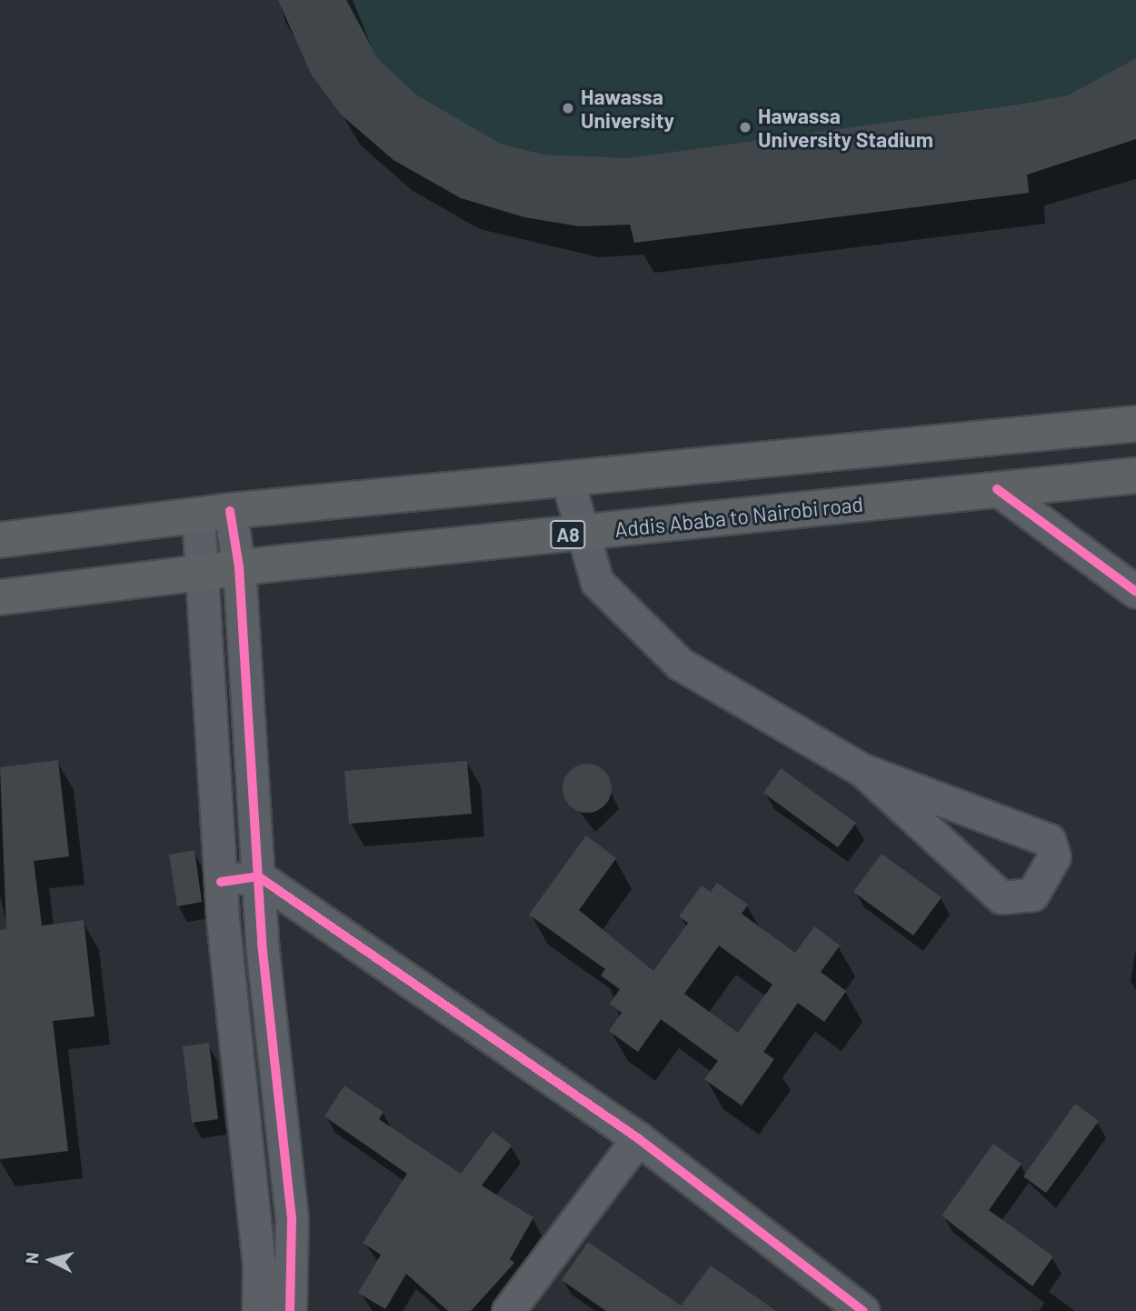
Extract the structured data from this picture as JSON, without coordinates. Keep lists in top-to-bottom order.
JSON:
{
  "streets": {
    "highway": ["Addis Ababa to Nairobi road", "A8"]
  },
  "places": ["Hawassa University", "Hawassa University Stadium"],
  "north": "left"
}
